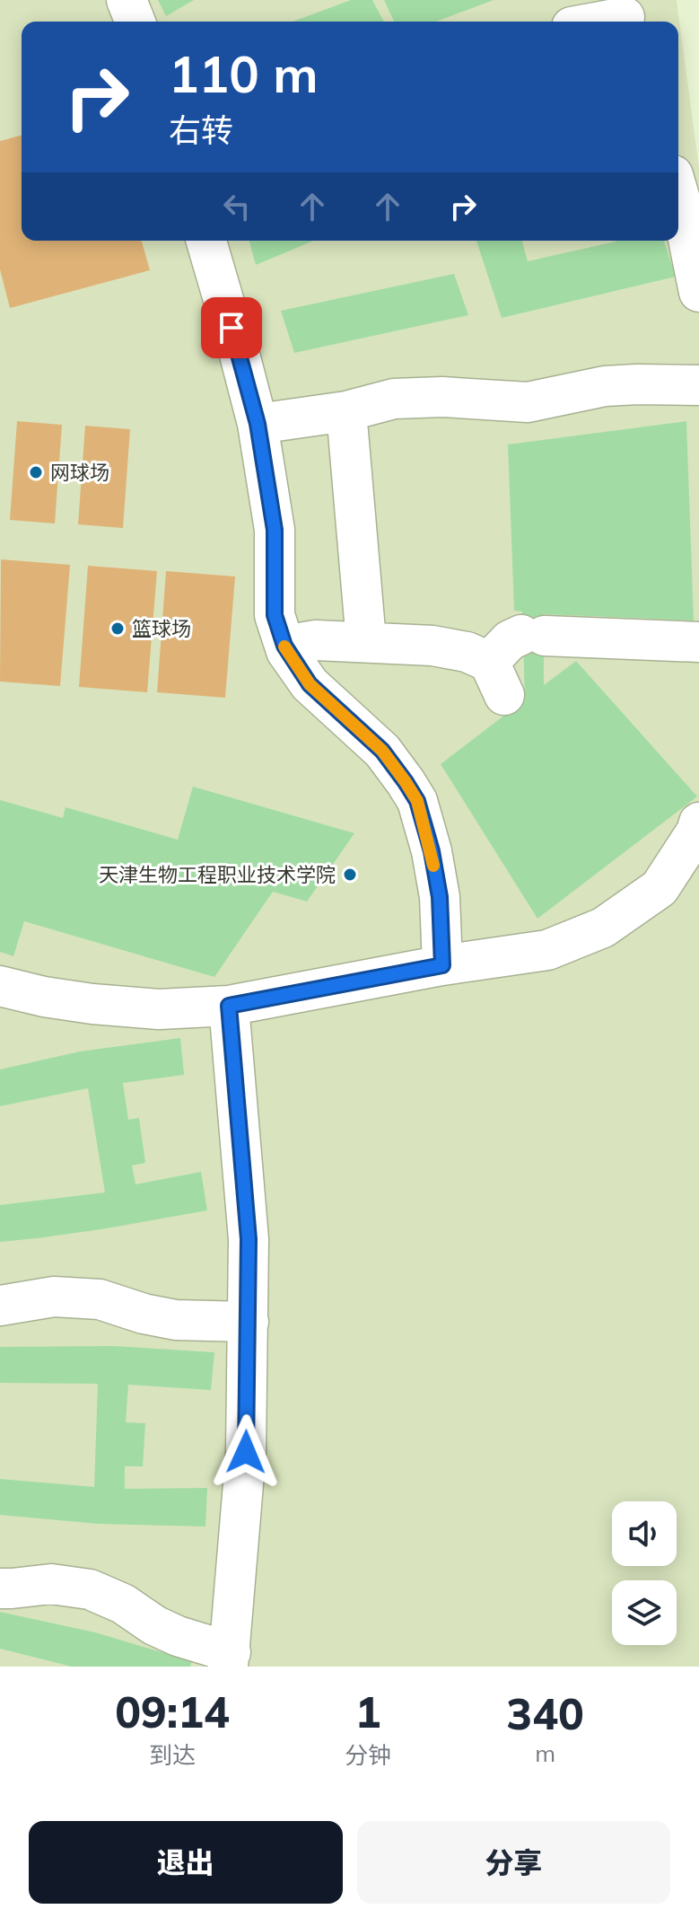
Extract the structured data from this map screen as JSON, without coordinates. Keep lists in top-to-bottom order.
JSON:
{
  "places": ["网球场", "篮球场", "天津生物工程职业技术学院"],
  "page": {
    "turn": ["110 m", "右转"],
    "eta": [
      "09:14",
      "到达",
      "1",
      "分钟",
      "340",
      "m"
    ],
    "buttons": ["退出", "分享"]
  }
}
